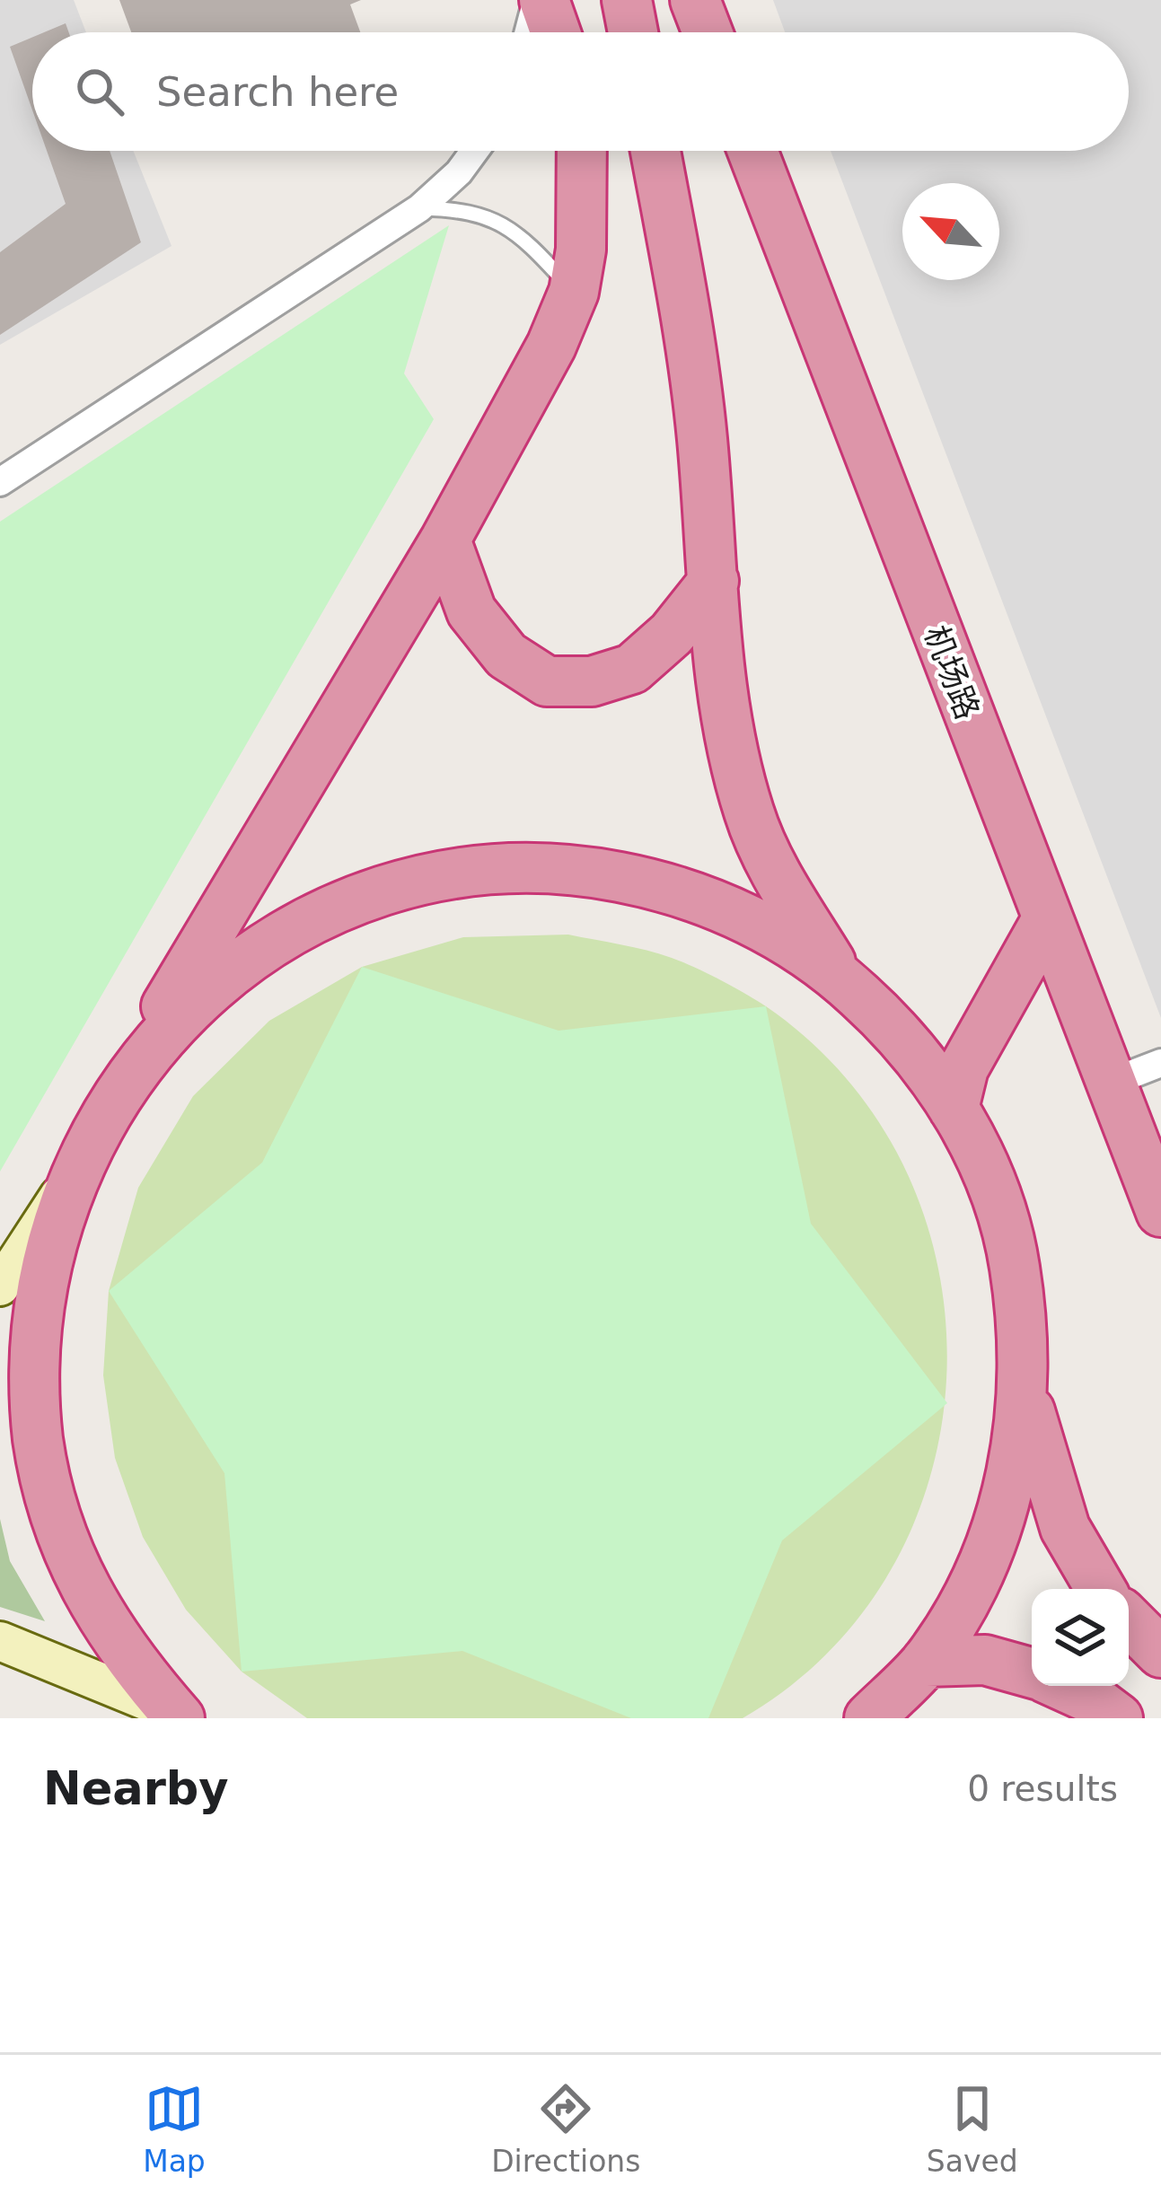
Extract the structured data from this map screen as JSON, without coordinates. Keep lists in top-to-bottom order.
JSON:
{
  "streets": {
    "highway": ["机场路"]
  },
  "north": "top left",
  "page": {
    "search": "Search here",
    "heading": ["Nearby", "0 results"],
    "nav": ["Map", "Directions", "Saved"]
  }
}
